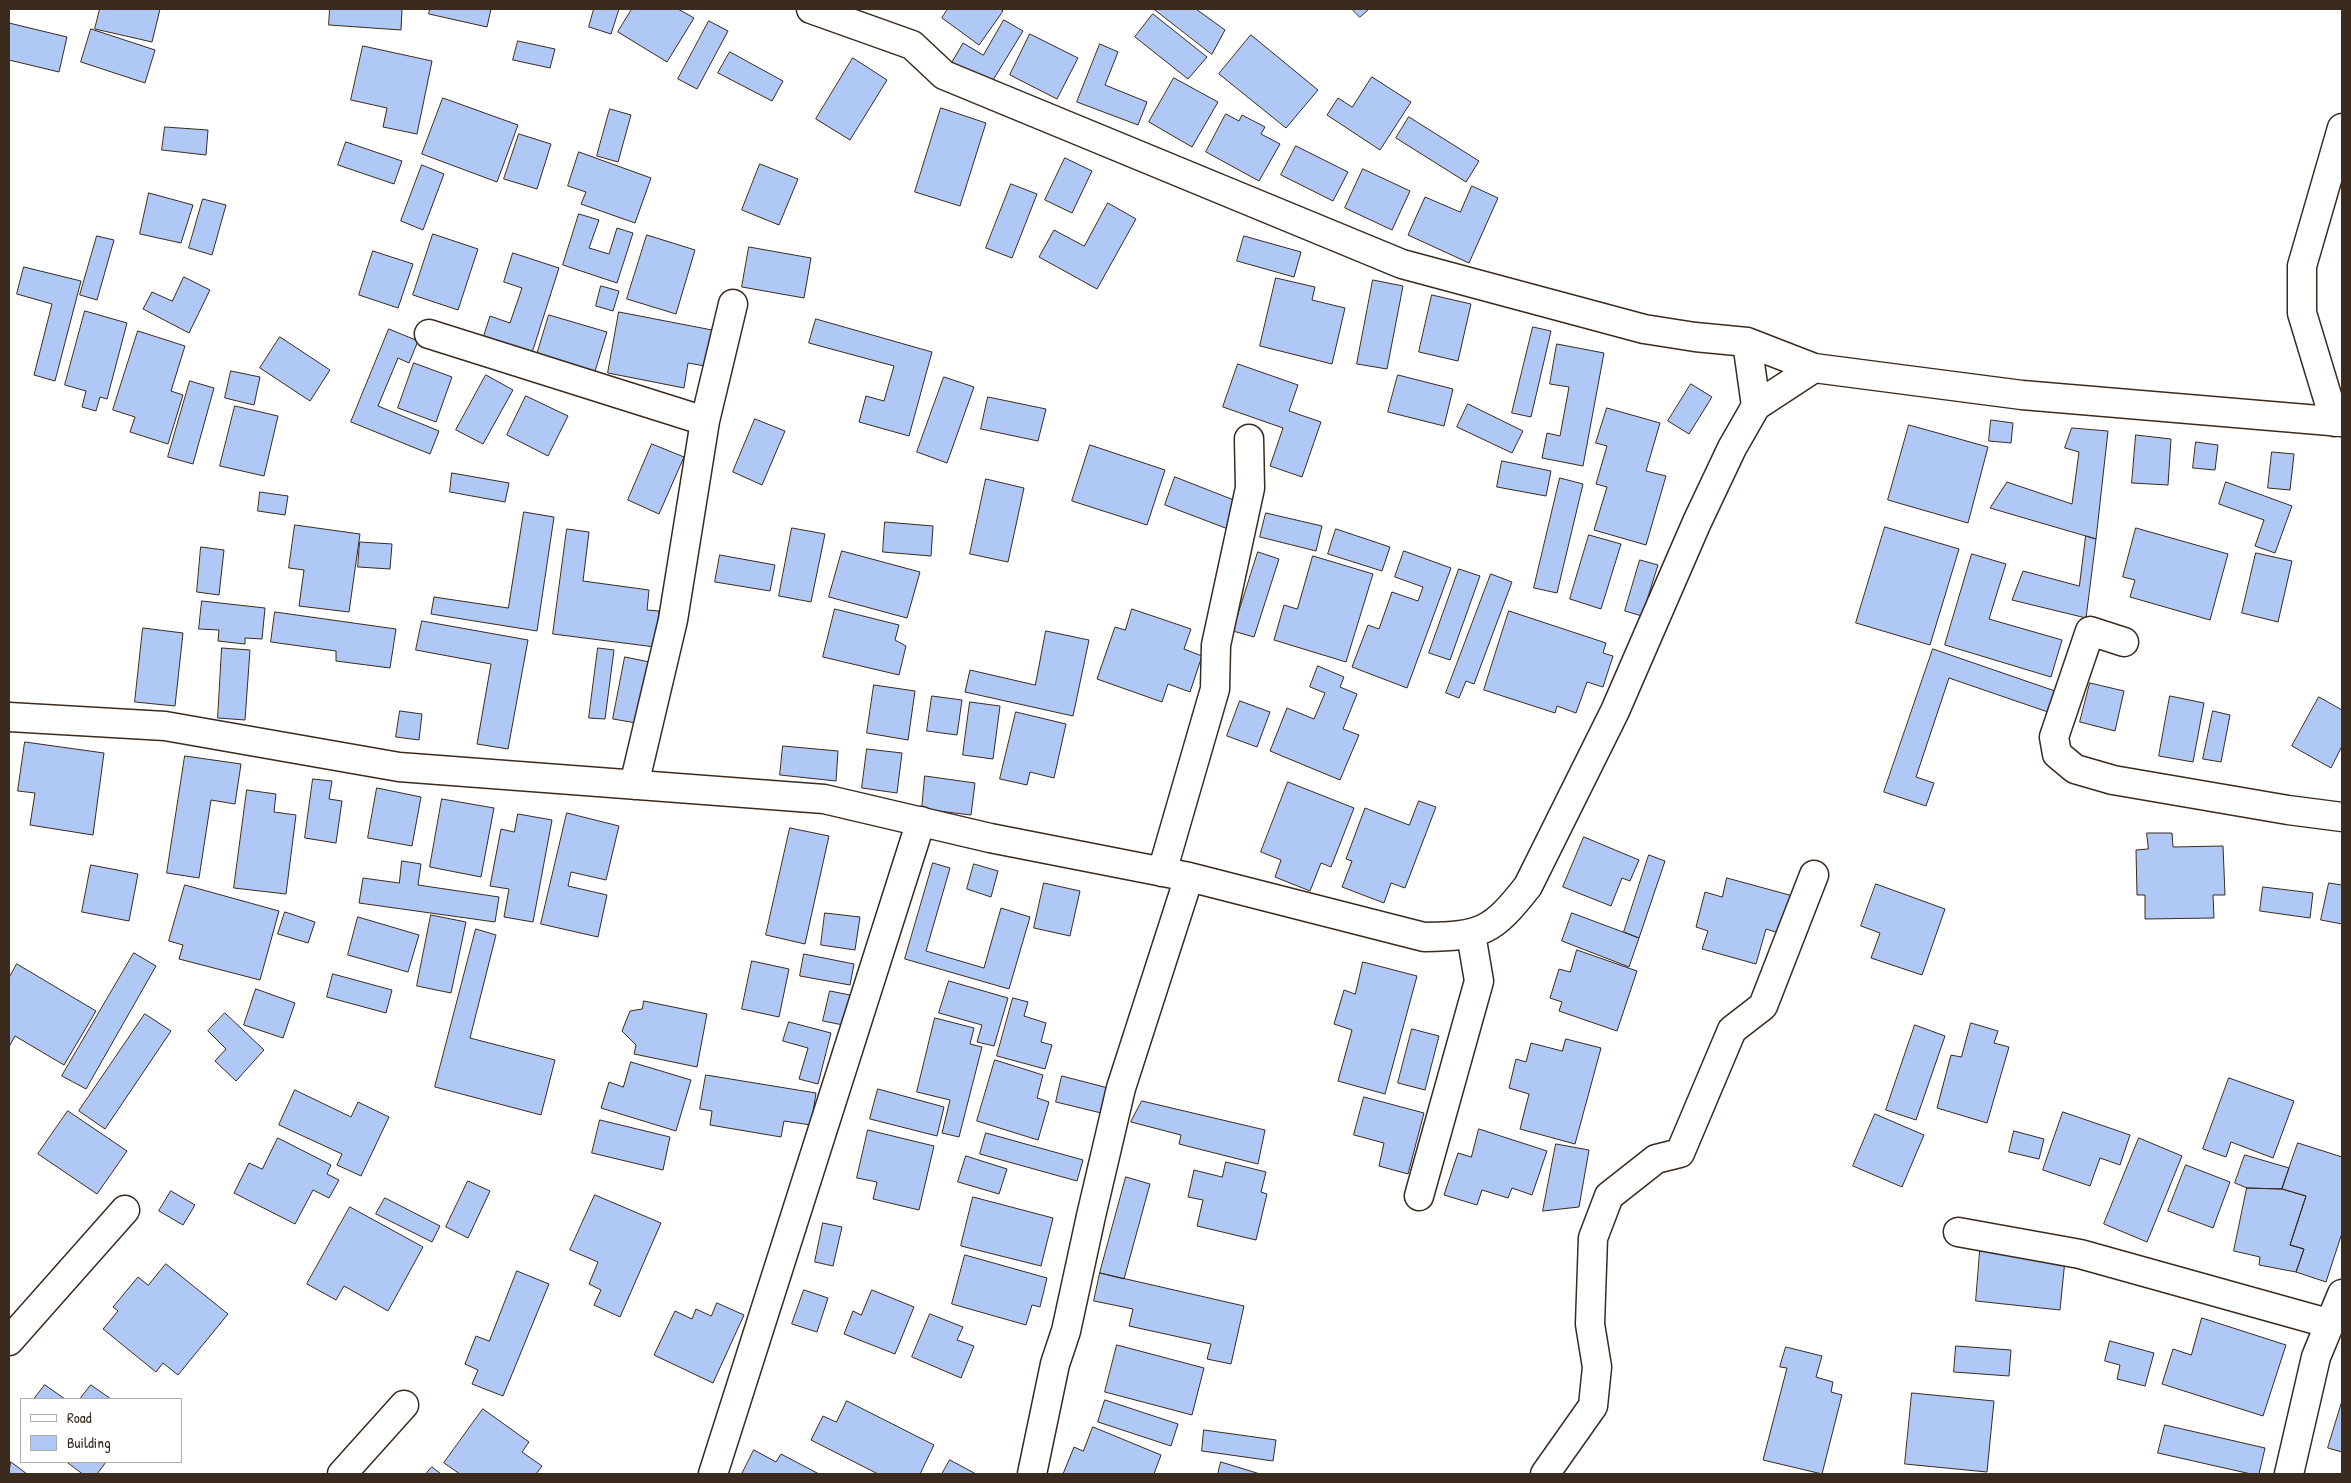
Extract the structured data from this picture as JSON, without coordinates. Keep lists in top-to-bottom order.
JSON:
{
  "legend": ["Road", "Building"]
}
